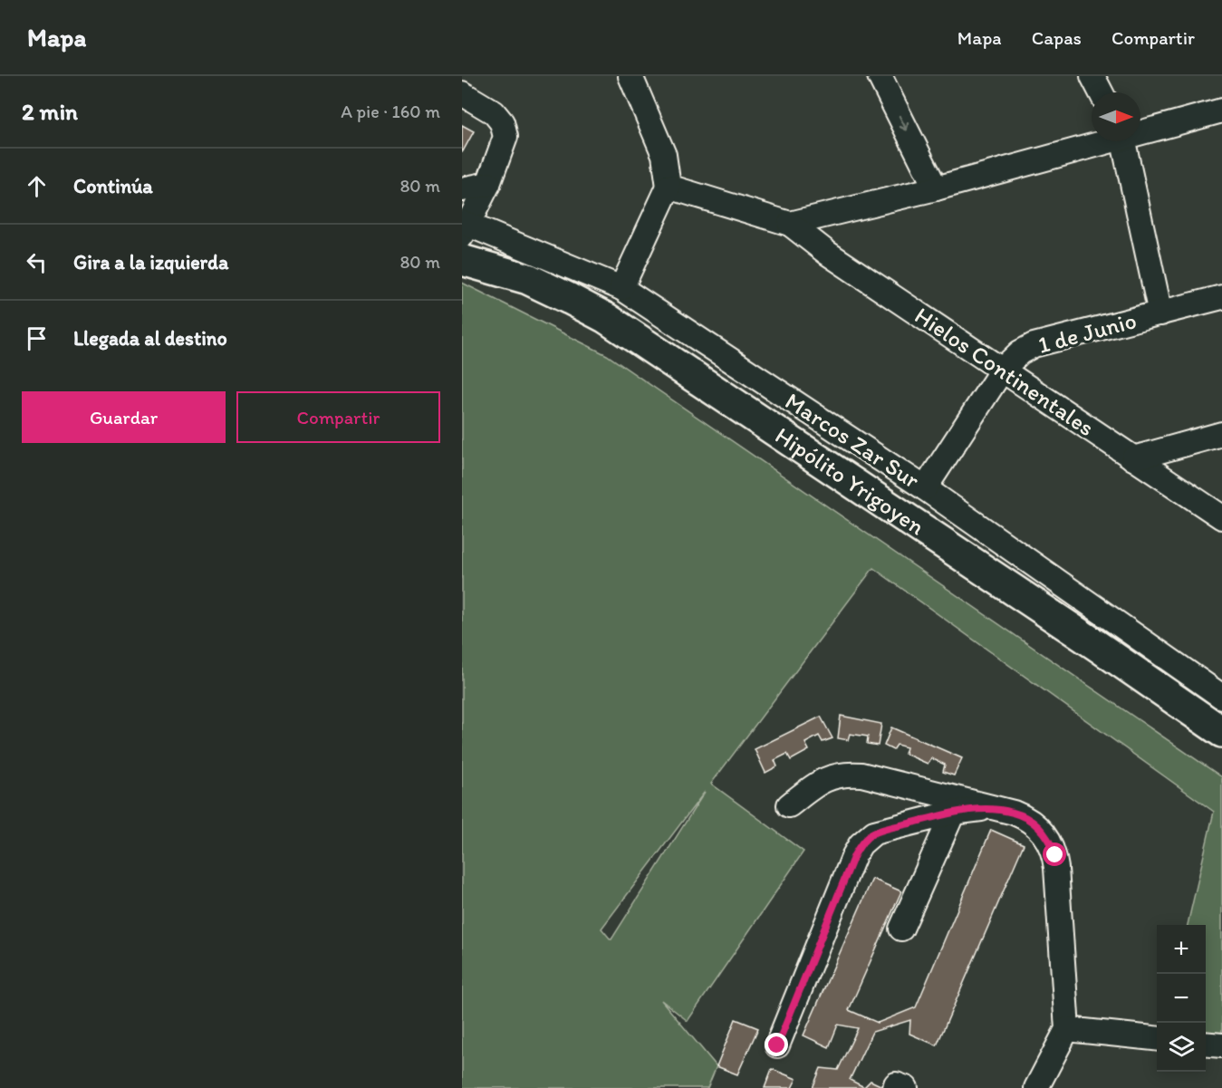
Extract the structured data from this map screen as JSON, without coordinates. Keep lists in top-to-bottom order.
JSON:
{
  "streets": {
    "main road": ["Hipólito Yrigoyen"],
    "street": ["1 de Junio", "Hielos Continentales", "Marcos Zar Sur"]
  },
  "crossings": [
    ["1 de Junio", "Hielos Continentales"],
    ["1 de Junio", "Marcos Zar Sur"]
  ],
  "north": "right",
  "page": {
    "header": "Mapa",
    "nav": ["Mapa", "Capas", "Compartir"],
    "heading": ["2 min", "A pie · 160 m"],
    "list": [
      ["Continúa", "80 m"],
      ["Gira a la izquierda", "80 m"],
      "Llegada al destino"
    ],
    "buttons": ["Guardar", "Compartir"],
    "map_buttons": ["+", "−"]
  }
}
